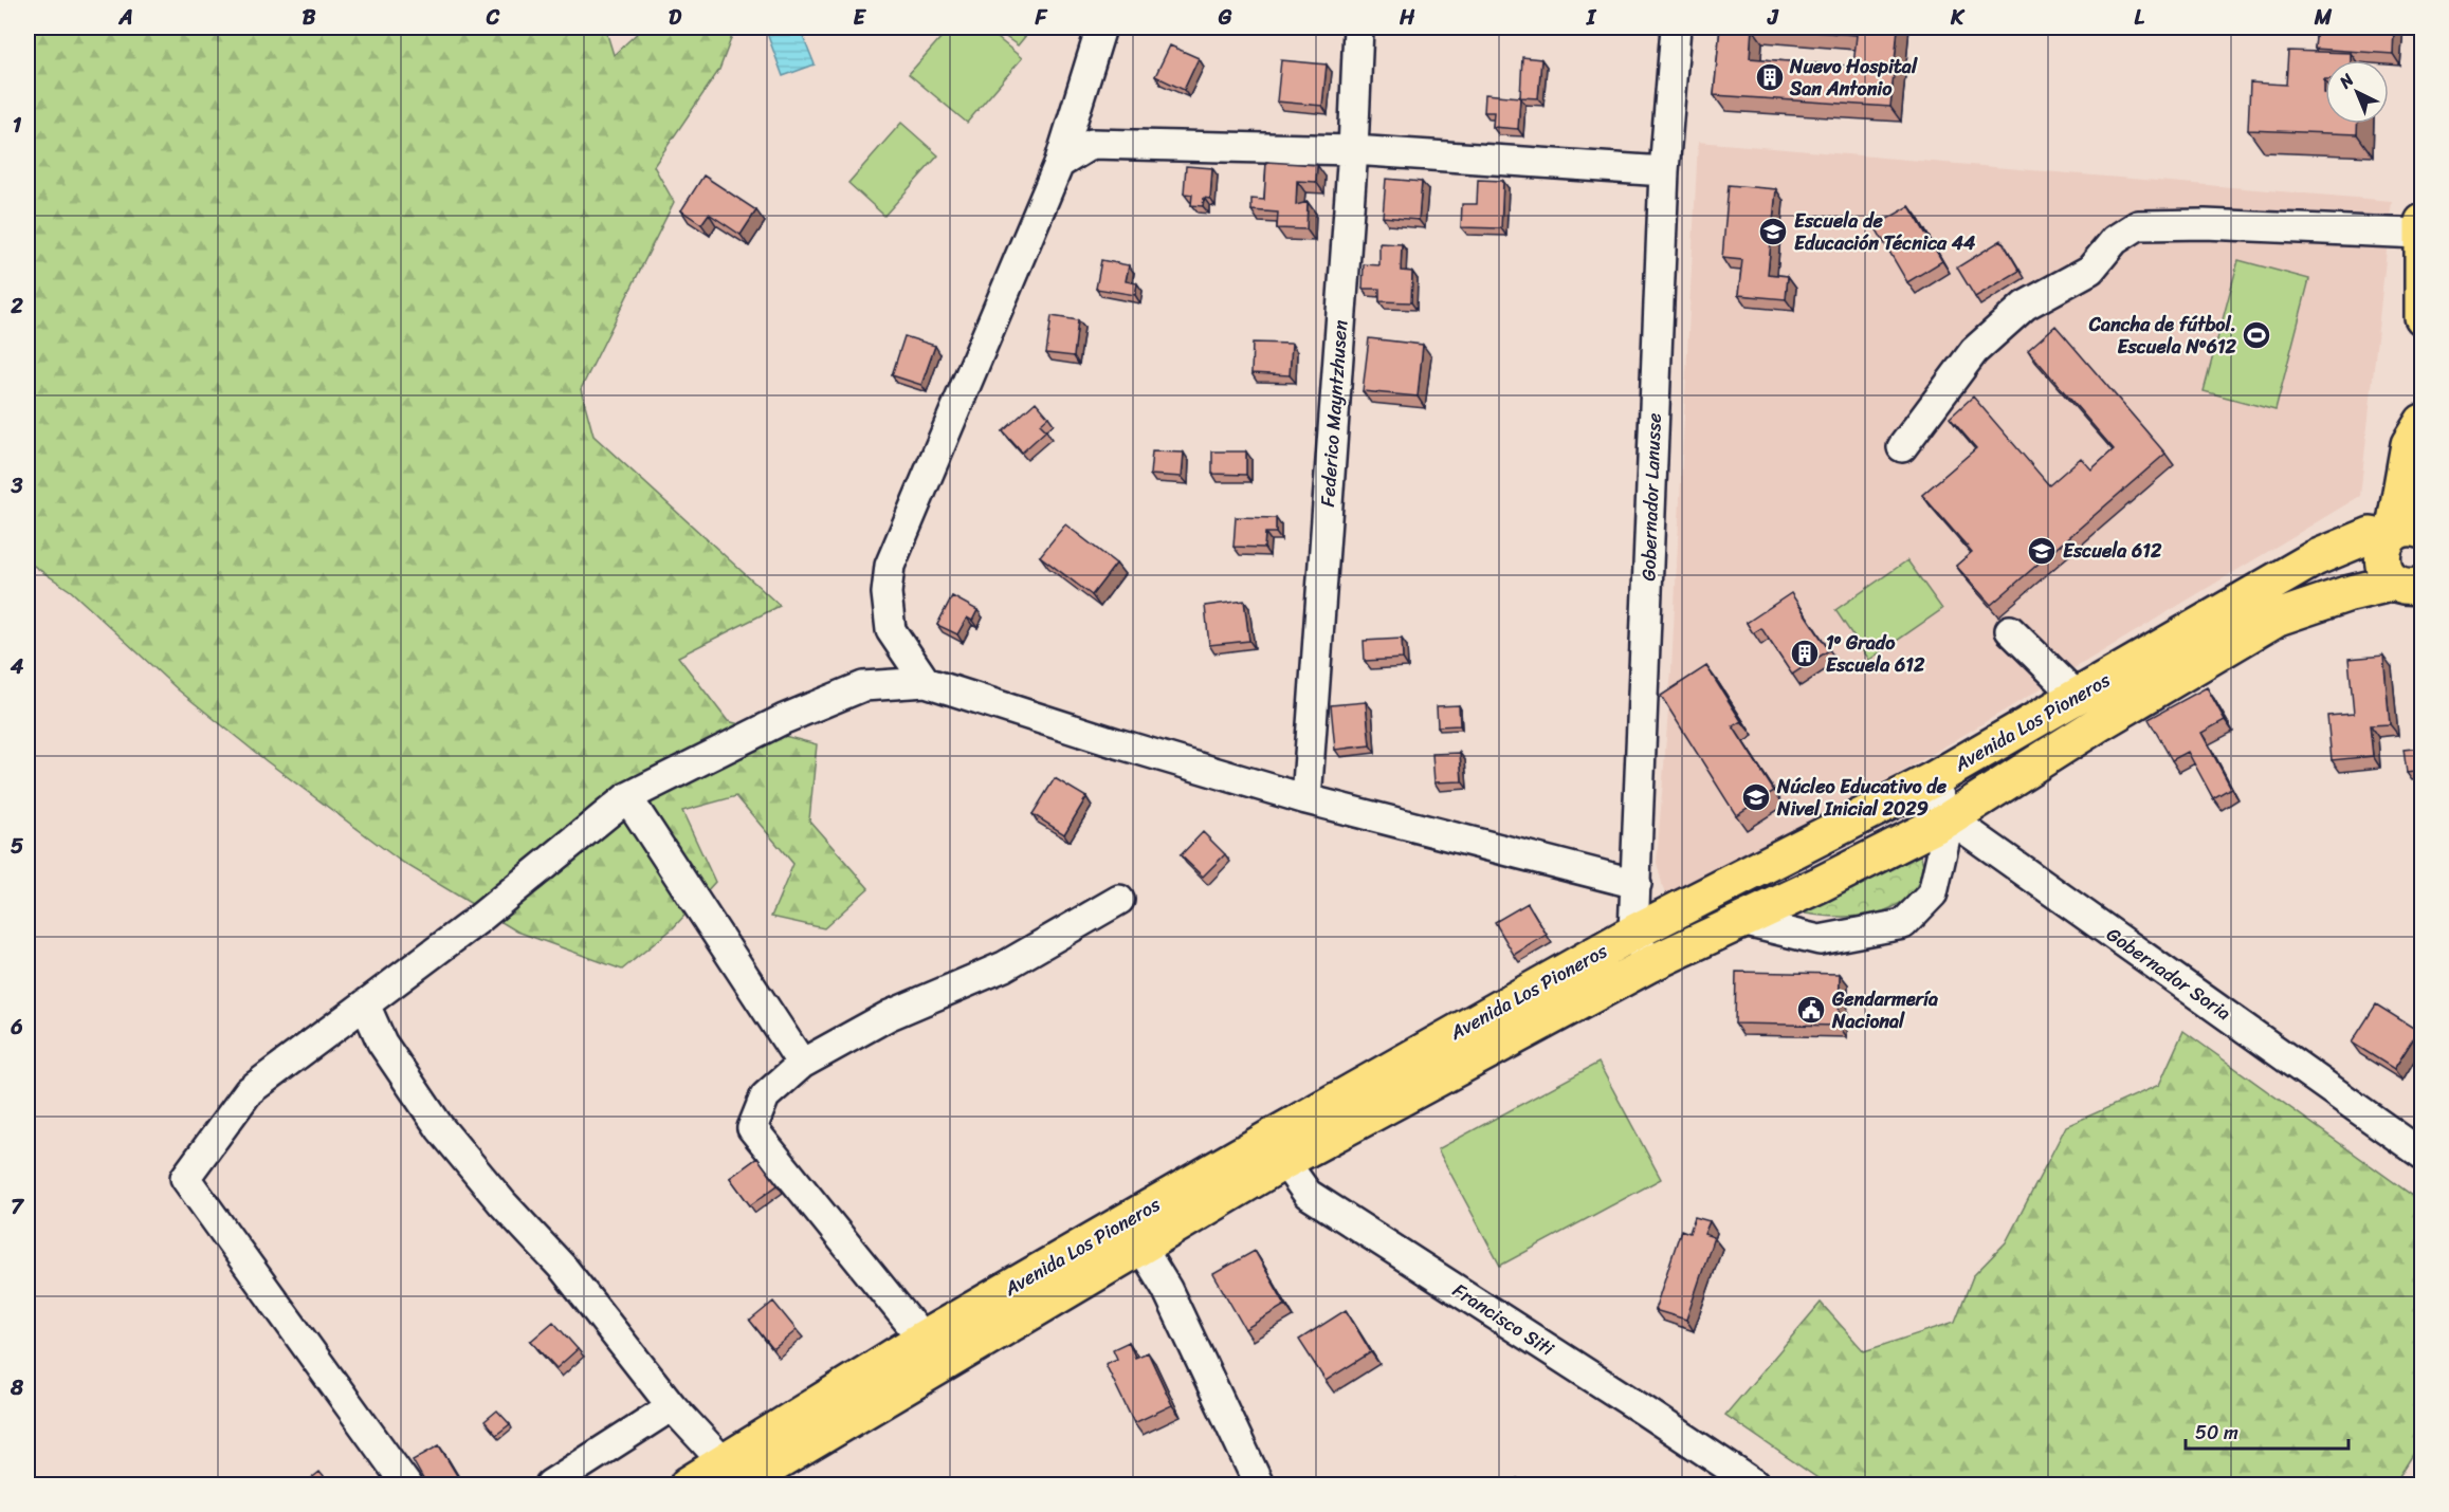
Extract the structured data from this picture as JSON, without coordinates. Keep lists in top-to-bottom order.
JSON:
{
  "streets": {
    "main road": ["Avenida Los Pioneros"],
    "street": [
      "Federico Mayntzhusen",
      "Gobernador Lanusse",
      "Gobernador Soria",
      "Francisco Siti"
    ]
  },
  "crossings": [
    ["Gobernador Lanusse", "Avenida Los Pioneros"],
    ["Avenida Los Pioneros", "Gobernador Soria"],
    ["Avenida Los Pioneros", "Francisco Siti"]
  ],
  "places": {
    "building": ["Nuevo Hospital San Antonio", "1º Grado Escuela 612"],
    "school or university": ["Escuela de Educación Técnica 44", "Escuela 612", "Núcleo Educativo de Nivel Inicial 2029"],
    "sports": ["Cancha de fútbol. Escuela Nº612"],
    "public building": ["Gendarmería Nacional"]
  },
  "scale_bar": "50 m",
  "north": "top left",
  "grid": {
    "columns": [
      "A",
      "B",
      "C",
      "D",
      "E",
      "F",
      "G",
      "H",
      "I",
      "J",
      "K",
      "L",
      "M"
    ],
    "rows": [
      "1",
      "2",
      "3",
      "4",
      "5",
      "6",
      "7",
      "8"
    ]
  }
}
